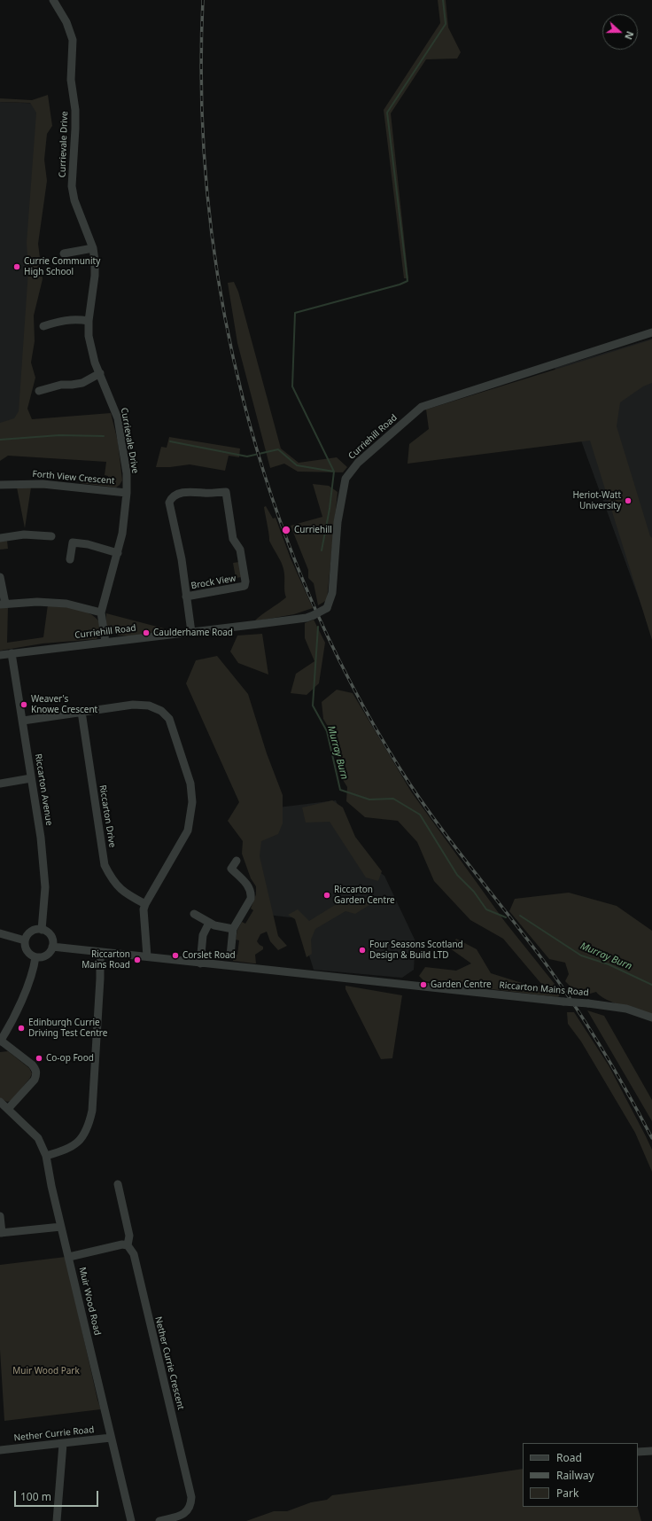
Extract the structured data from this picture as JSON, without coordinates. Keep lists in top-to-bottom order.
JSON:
{
  "streets": {
    "street": [
      "Currievale Drive",
      "Curriehill Road",
      "Forth View Crescent",
      "Brock View",
      "Riccarton Avenue",
      "Riccarton Drive",
      "Riccarton Mains Road",
      "Muir Wood Road",
      "Nether Currie Crescent",
      "Nether Currie Road"
    ]
  },
  "crossings": [
    ["Currievale Drive", "Forth View Crescent"],
    ["Curriehill Road", "Riccarton Avenue"],
    ["Riccarton Avenue", "Riccarton Mains Road"],
    ["Muir Wood Road", "Nether Currie Road"]
  ],
  "water": ["Murray Burn"],
  "parks": ["Muir Wood Park"],
  "places": [
    "Currie Community High School",
    "Heriot-Watt University",
    "Curriehill",
    "Caulderhame Road",
    "Weaver's Knowe Crescent",
    "Riccarton Garden Centre",
    "Four Seasons Scotland Design & Build LTD",
    "Corslet Road",
    "Riccarton Mains Road",
    "Garden Centre",
    "Edinburgh Currie Driving Test Centre",
    "Co-op Food"
  ],
  "legend": ["Road", "Railway", "Park"],
  "scale_bar": "100 m",
  "north": "right"
}
